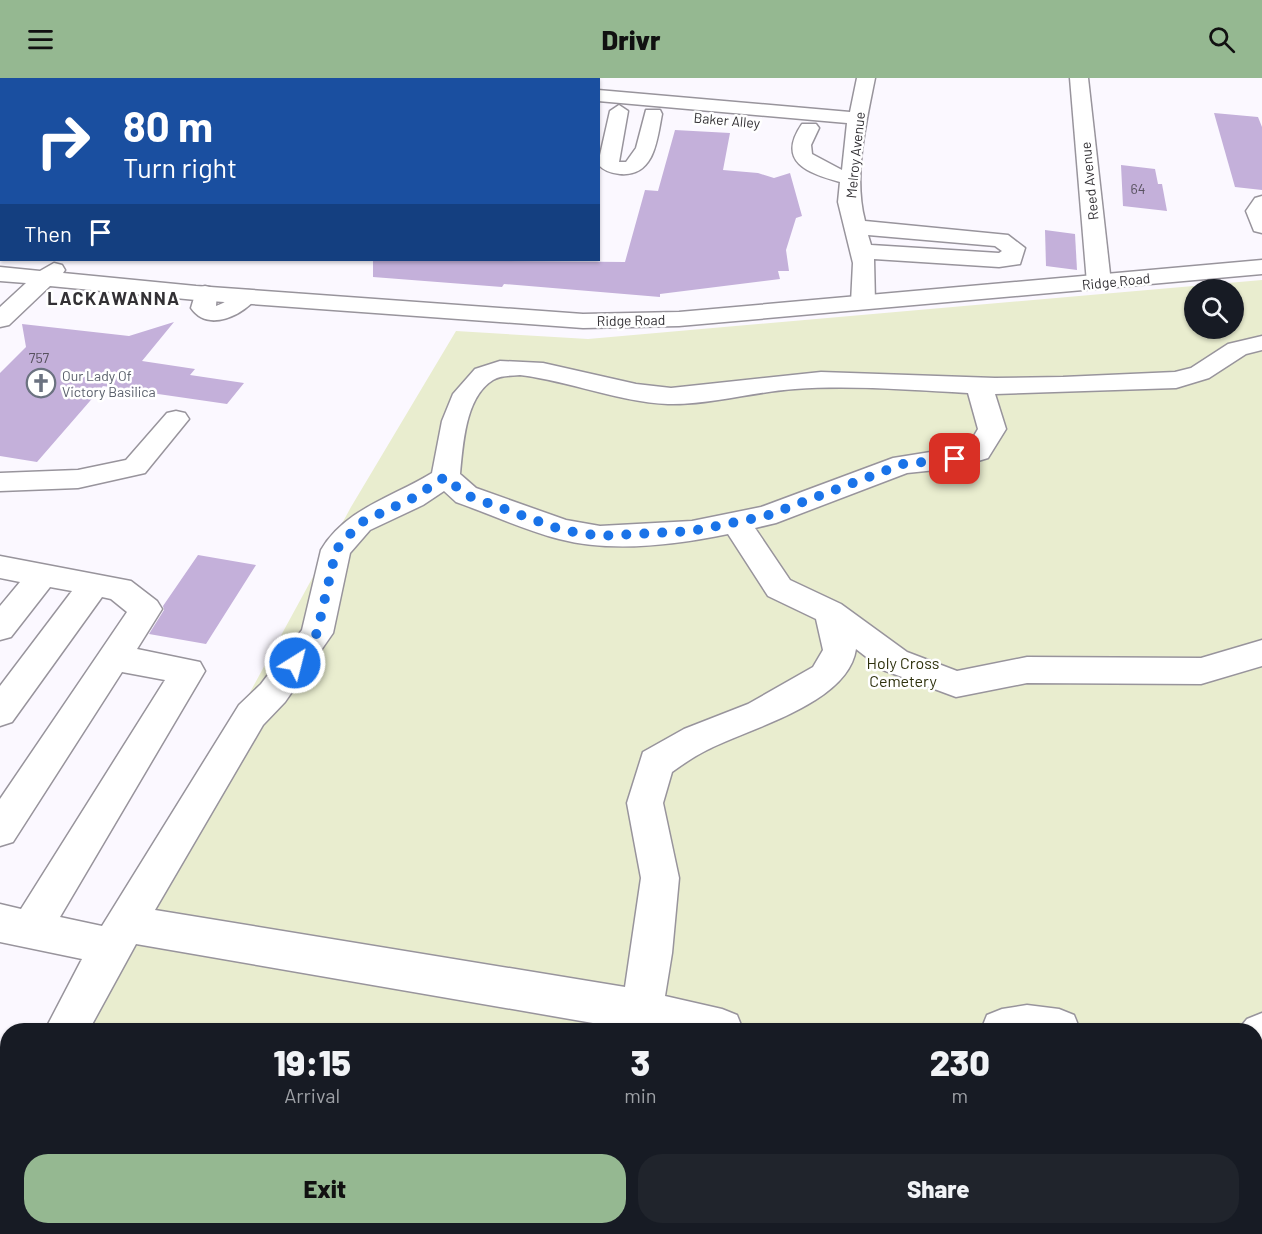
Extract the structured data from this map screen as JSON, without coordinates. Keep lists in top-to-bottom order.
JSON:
{
  "streets": {
    "street": [
      "Baker Alley",
      "Melroy Avenue",
      "Reed Avenue",
      "Ridge Road"
    ]
  },
  "crossings": [
    ["Baker Alley", "Melroy Avenue"],
    ["Melroy Avenue", "Ridge Road"],
    ["Reed Avenue", "Ridge Road"]
  ],
  "districts": ["LACKAWANNA"],
  "parks": ["Holy Cross Cemetery"],
  "places": {
    "church": ["Our Lady Of Victory Basilica"]
  },
  "house_numbers": ["64", "757"],
  "page": {
    "header": "Drivr",
    "turn": ["80 m", "Turn right"],
    "then": "Then",
    "eta": [
      "19:15",
      "Arrival",
      "3",
      "min",
      "230",
      "m"
    ],
    "buttons": ["Exit", "Share"]
  }
}
